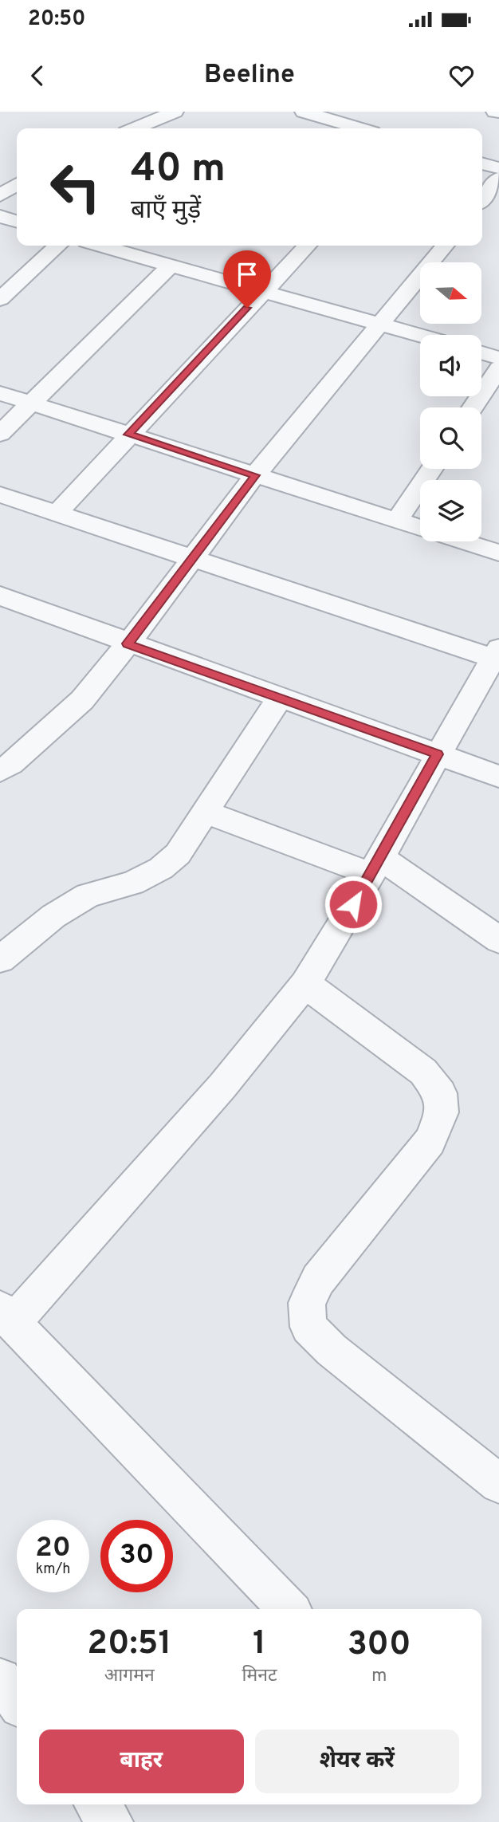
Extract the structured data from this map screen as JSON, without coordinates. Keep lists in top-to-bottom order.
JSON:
{
  "north": "right",
  "page": {
    "status": "20:50",
    "header": "Beeline",
    "turn": ["40 m", "बाएँ मुड़ें"],
    "speed": "20 km/h",
    "limit": "30",
    "eta": [
      "20:51",
      "आगमन",
      "1",
      "मिनट",
      "300",
      "m"
    ],
    "buttons": ["बाहर", "शेयर करें"]
  }
}
